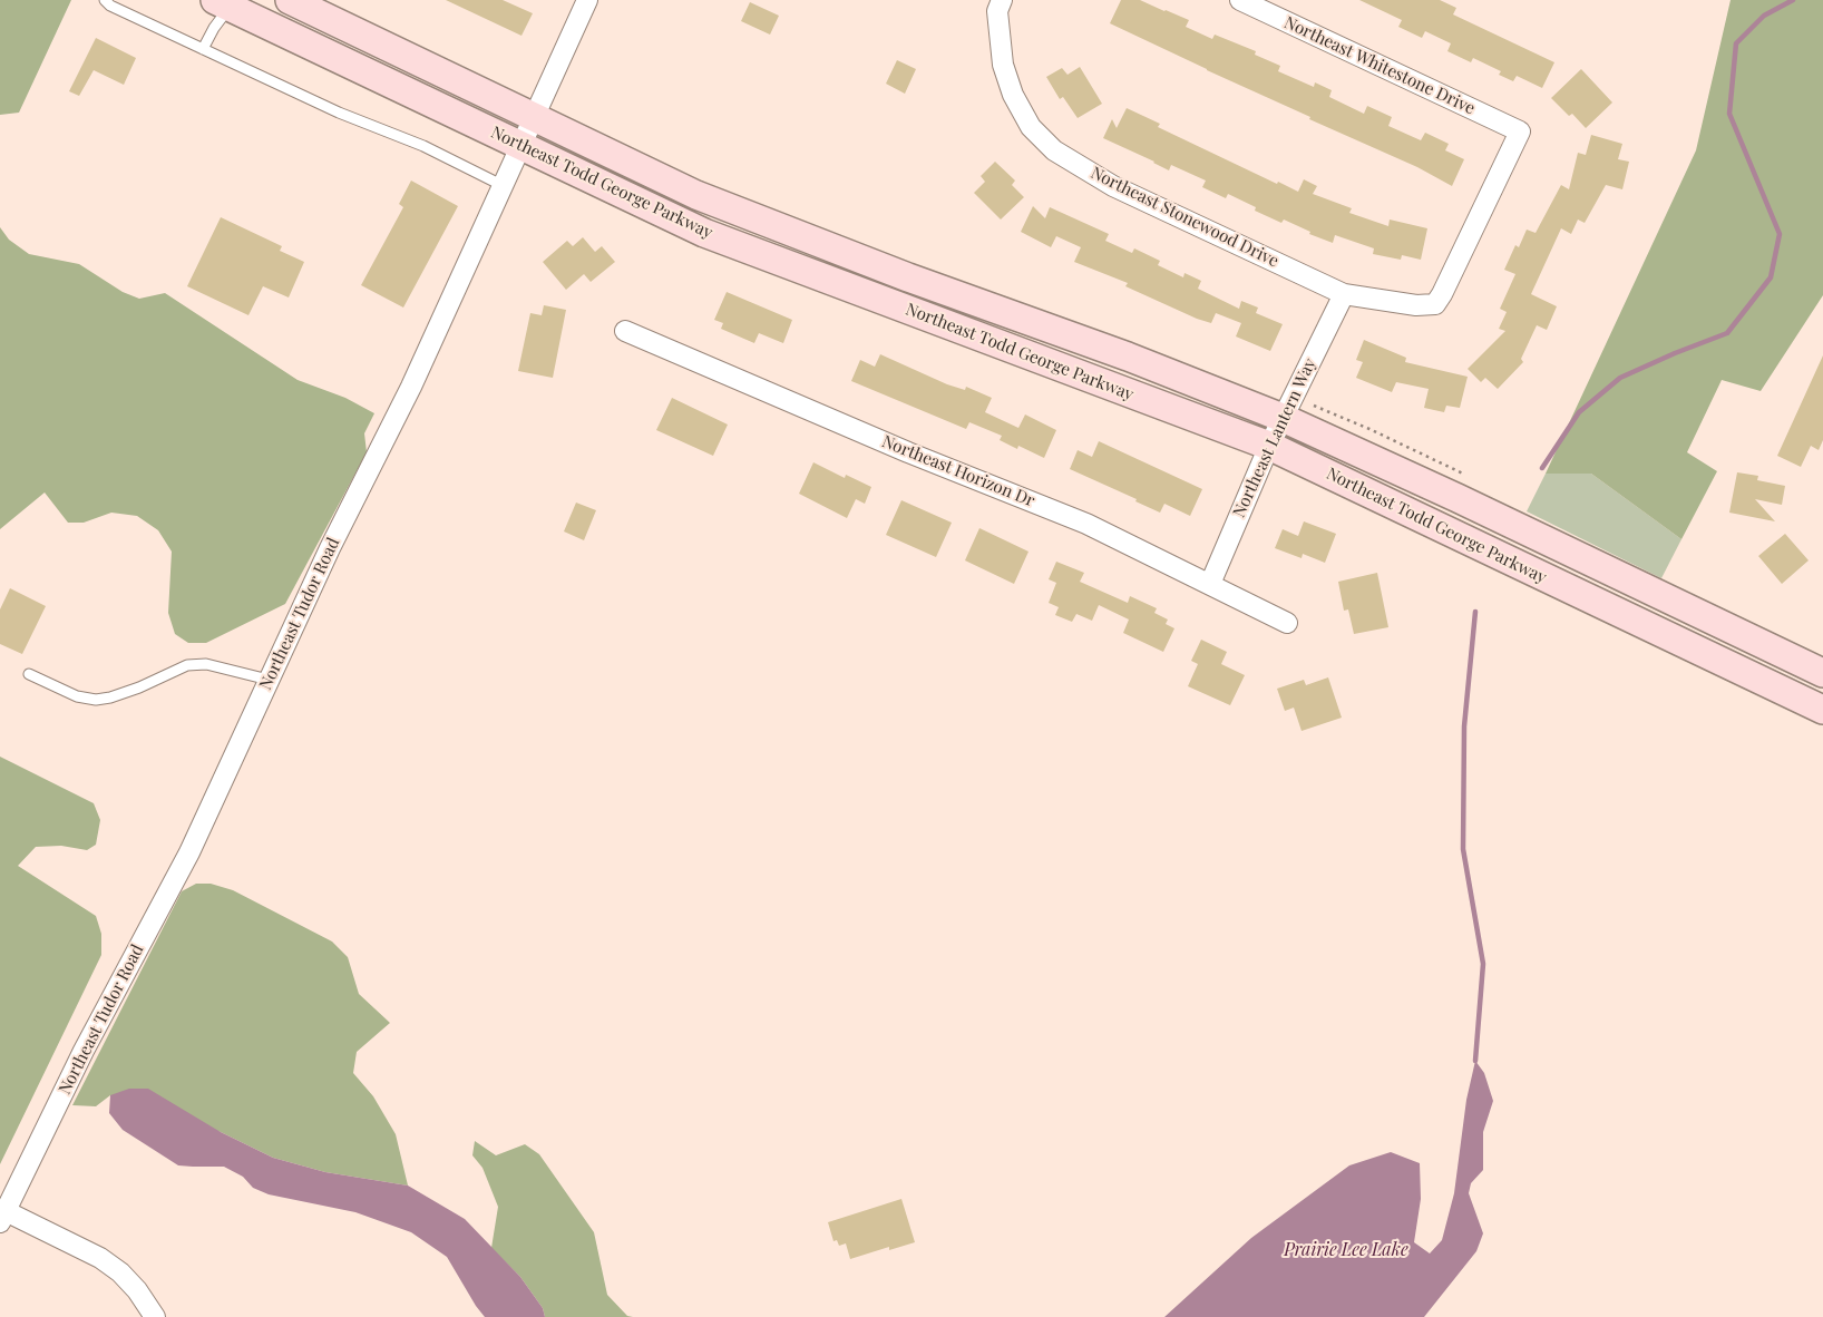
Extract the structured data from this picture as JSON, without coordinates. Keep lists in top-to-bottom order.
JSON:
{
  "streets": {
    "main road": ["Northeast Todd George Parkway"],
    "street": [
      "Northeast Whitestone Drive",
      "Northeast Stonewood Drive",
      "Northeast Lantern Way",
      "Northeast Horizon Dr",
      "Northeast Tudor Road"
    ]
  },
  "crossings": [
    ["Northeast Whitestone Drive", "Northeast Stonewood Drive"],
    ["Northeast Todd George Parkway", "Northeast Lantern Way"],
    ["Northeast Todd George Parkway", "Northeast Tudor Road"],
    ["Northeast Stonewood Drive", "Northeast Lantern Way"],
    ["Northeast Lantern Way", "Northeast Horizon Dr"]
  ],
  "water": ["Prairie Lee Lake"]
}
